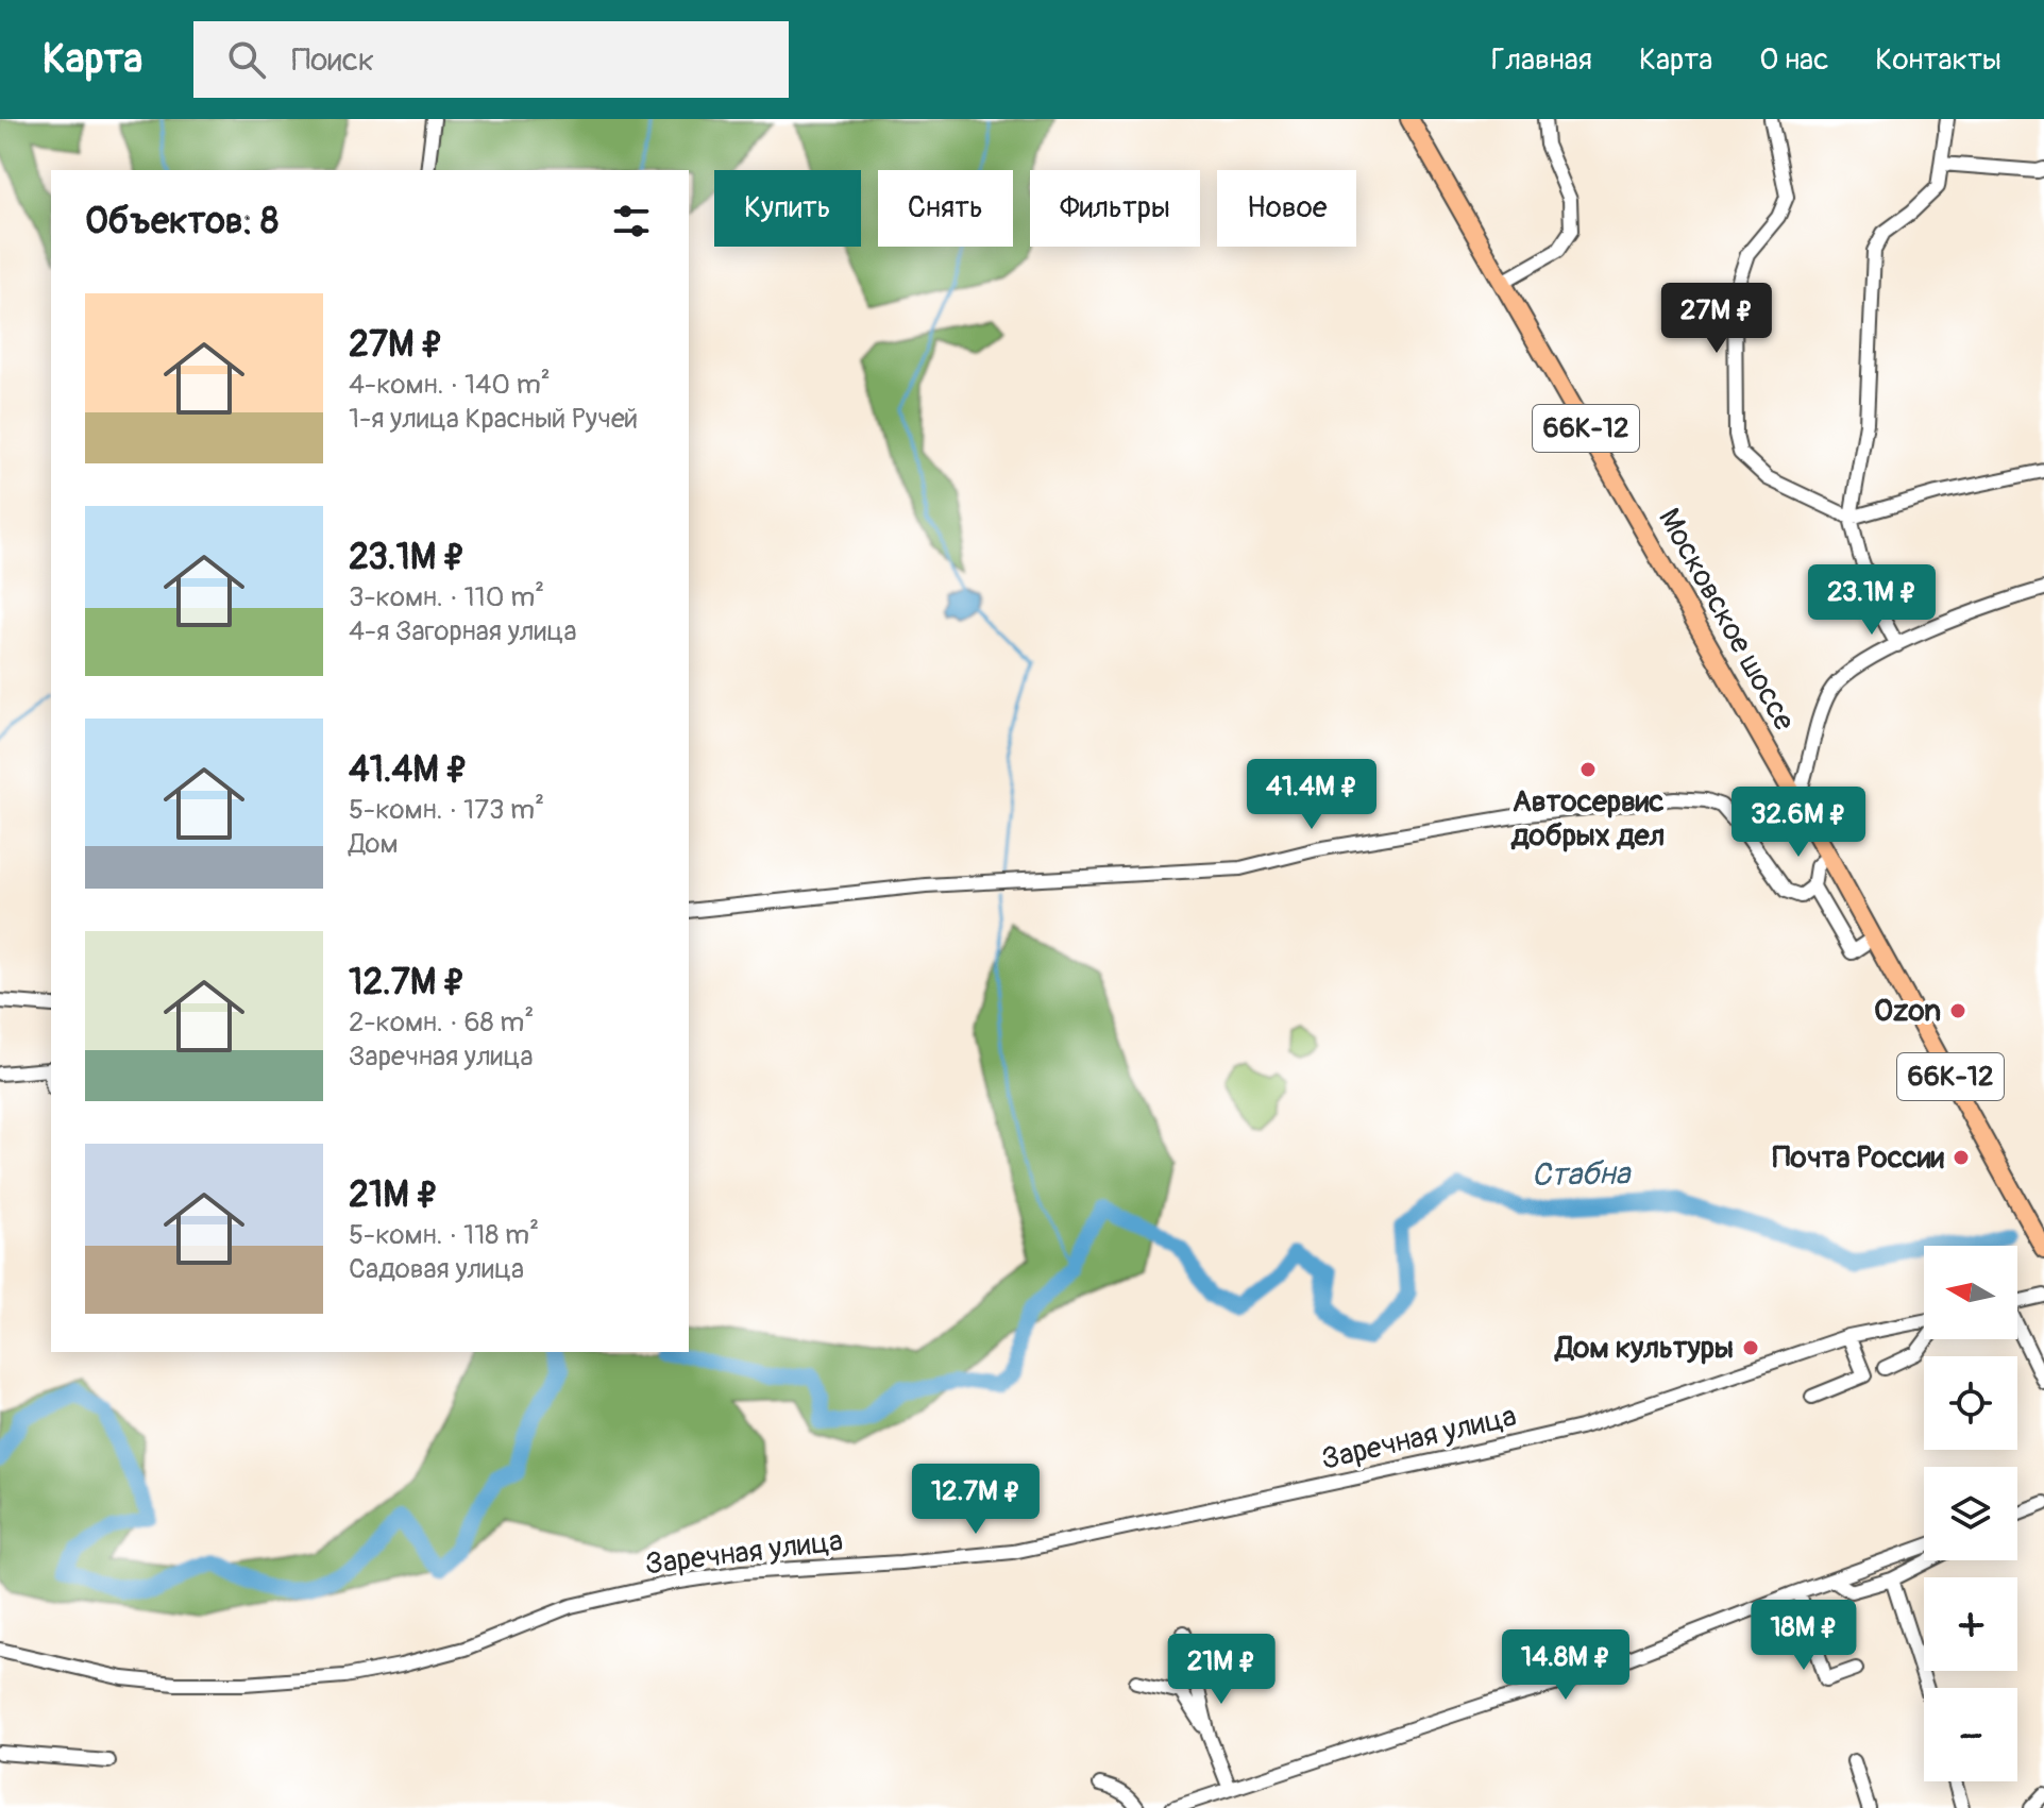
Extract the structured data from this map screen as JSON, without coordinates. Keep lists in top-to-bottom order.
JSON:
{
  "streets": {
    "main road": ["66К-12", "Московское шоссе"],
    "street": ["Заречная улица"]
  },
  "water": ["Стабна"],
  "places": [
    "Автосервис добрых дел",
    "Ozon",
    "Почта России",
    "Дом культуры"
  ],
  "north": "left",
  "page": {
    "header": "Карта",
    "search": "Поиск",
    "nav": [
      "Главная",
      "Карта",
      "О нас",
      "Контакты"
    ],
    "chip": [
      "Купить",
      "Снять",
      "Фильтры",
      "Новое"
    ],
    "heading": "Объектов: 8",
    "list": [
      {
        "name": "27M ₽",
        "note": "4-комн. · 140 m² · 1-я улица Красный Ручей"
      },
      {
        "name": "23.1M ₽",
        "note": "3-комн. · 110 m² · 4-я Загорная улица"
      },
      {
        "name": "41.4M ₽",
        "note": "5-комн. · 173 m² · Дом"
      },
      {
        "name": "12.7M ₽",
        "note": "2-комн. · 68 m² · Заречная улица"
      },
      {
        "name": "21M ₽",
        "note": "5-комн. · 118 m² · Садовая улица"
      }
    ],
    "price": [
      "27M ₽",
      "23.1M ₽",
      "41.4M ₽",
      "32.6M ₽",
      "12.7M ₽",
      "18M ₽",
      "14.8M ₽",
      "21M ₽"
    ],
    "map_buttons": ["+", "−"]
  }
}
